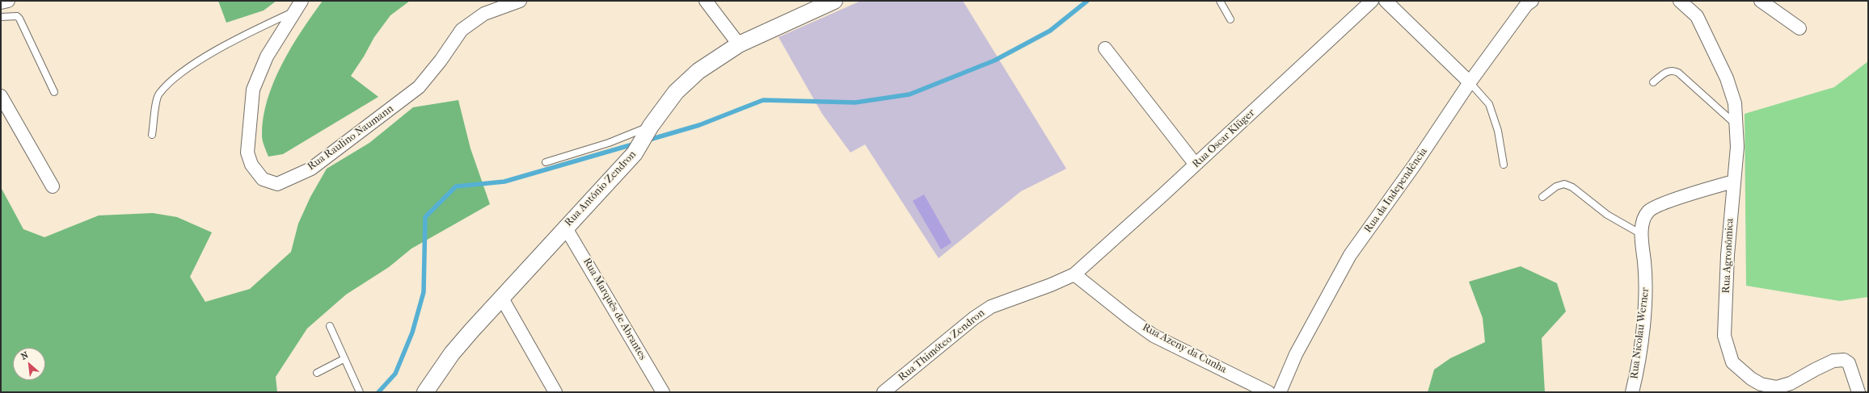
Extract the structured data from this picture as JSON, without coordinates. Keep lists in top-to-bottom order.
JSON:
{
  "streets": {
    "street": [
      "Rua Raulino Naumann",
      "Rua Oscar Klüger",
      "Rua Antônio Zendron",
      "Rua da Independência",
      "Rua Agronômica",
      "Rua Marquês de Abrantes",
      "Rua Nicolau Werner",
      "Rua Thimóteo Zendron",
      "Rua Azeny da Cunha"
    ]
  },
  "crossings": [
    ["Rua Oscar Klüger", "Rua Thimóteo Zendron"],
    ["Rua Oscar Klüger", "Rua Azeny da Cunha"],
    ["Rua Antônio Zendron", "Rua Marquês de Abrantes"],
    ["Rua Agronômica", "Rua Nicolau Werner"],
    ["Rua Thimóteo Zendron", "Rua Azeny da Cunha"]
  ],
  "north": "top left"
}
